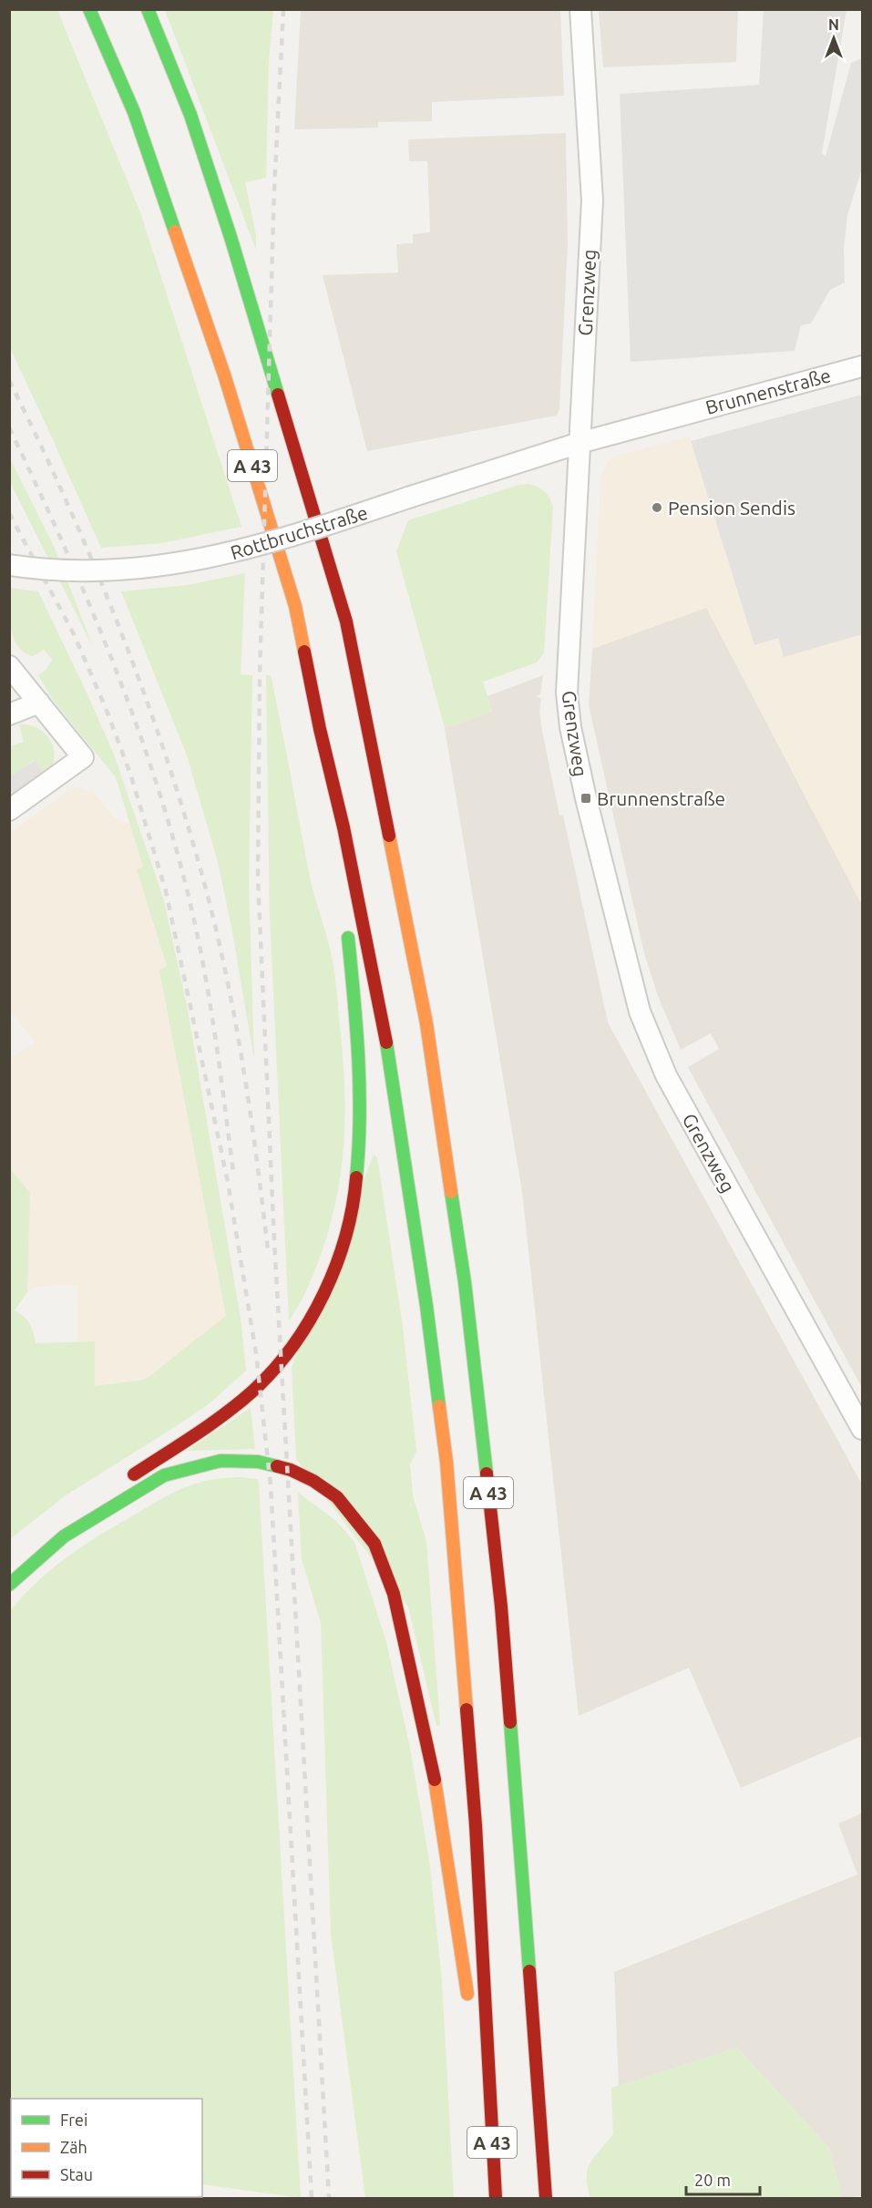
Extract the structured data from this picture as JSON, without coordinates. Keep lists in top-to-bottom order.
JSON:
{
  "streets": {
    "main road": ["A 43"],
    "street": ["Grenzweg", "Brunnenstraße", "Rottbruchstraße"]
  },
  "crossings": [
    ["Grenzweg", "Brunnenstraße"],
    ["Grenzweg", "Rottbruchstraße"],
    ["Brunnenstraße", "Rottbruchstraße"]
  ],
  "places": {
    "other": ["Pension Sendis"],
    "transit": ["Brunnenstraße"]
  },
  "legend": ["Frei", "Zäh", "Stau"],
  "scale_bar": "20 m",
  "north": "top"
}
